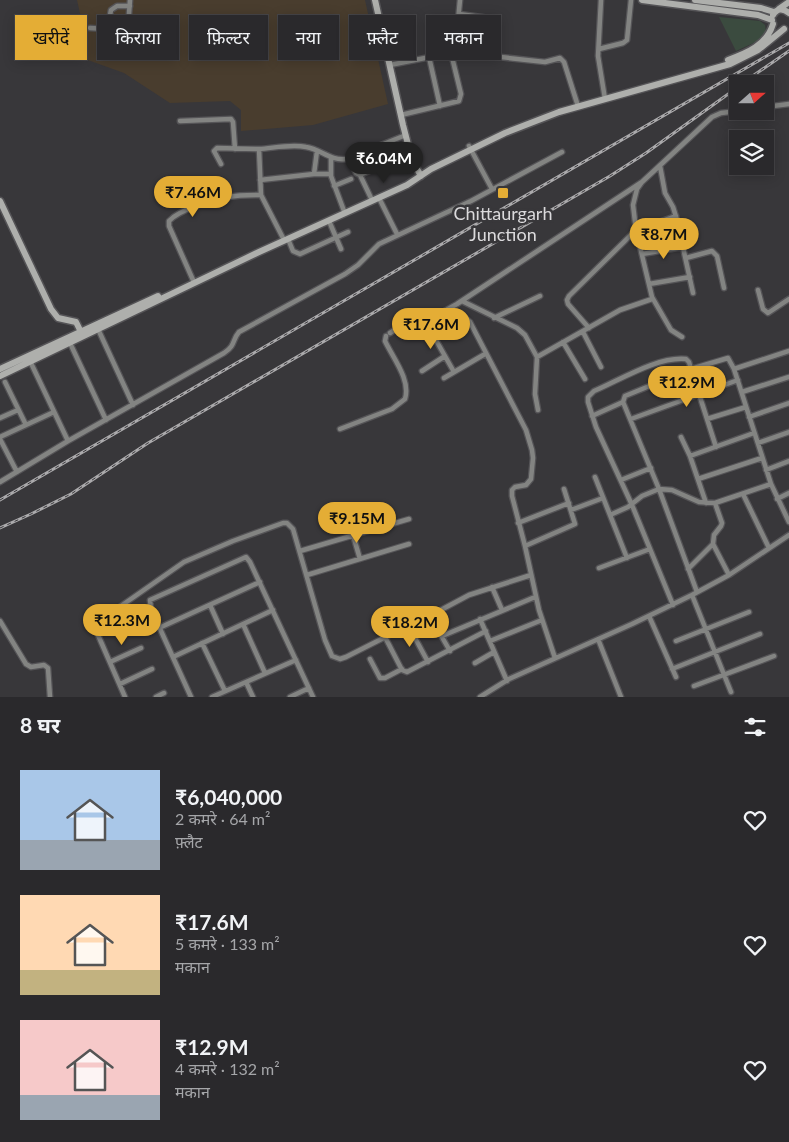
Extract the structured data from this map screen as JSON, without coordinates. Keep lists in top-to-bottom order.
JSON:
{
  "places": {
    "transit": ["Chittaurgarh Junction"]
  },
  "north": "right",
  "page": {
    "chip": [
      "खरीदें",
      "किराया",
      "फ़िल्टर",
      "नया",
      "फ़्लैट",
      "मकान"
    ],
    "price": [
      "₹6.04M",
      "₹7.46M",
      "₹8.7M",
      "₹17.6M",
      "₹12.9M",
      "₹9.15M",
      "₹12.3M",
      "₹18.2M"
    ],
    "heading": "8 घर",
    "list": [
      {
        "name": "₹6,040,000",
        "note": "2 कमरे · 64 m² · फ़्लैट"
      },
      {
        "name": "₹17.6M",
        "note": "5 कमरे · 133 m² · मकान"
      },
      {
        "name": "₹12.9M",
        "note": "4 कमरे · 132 m² · मकान"
      }
    ]
  }
}
